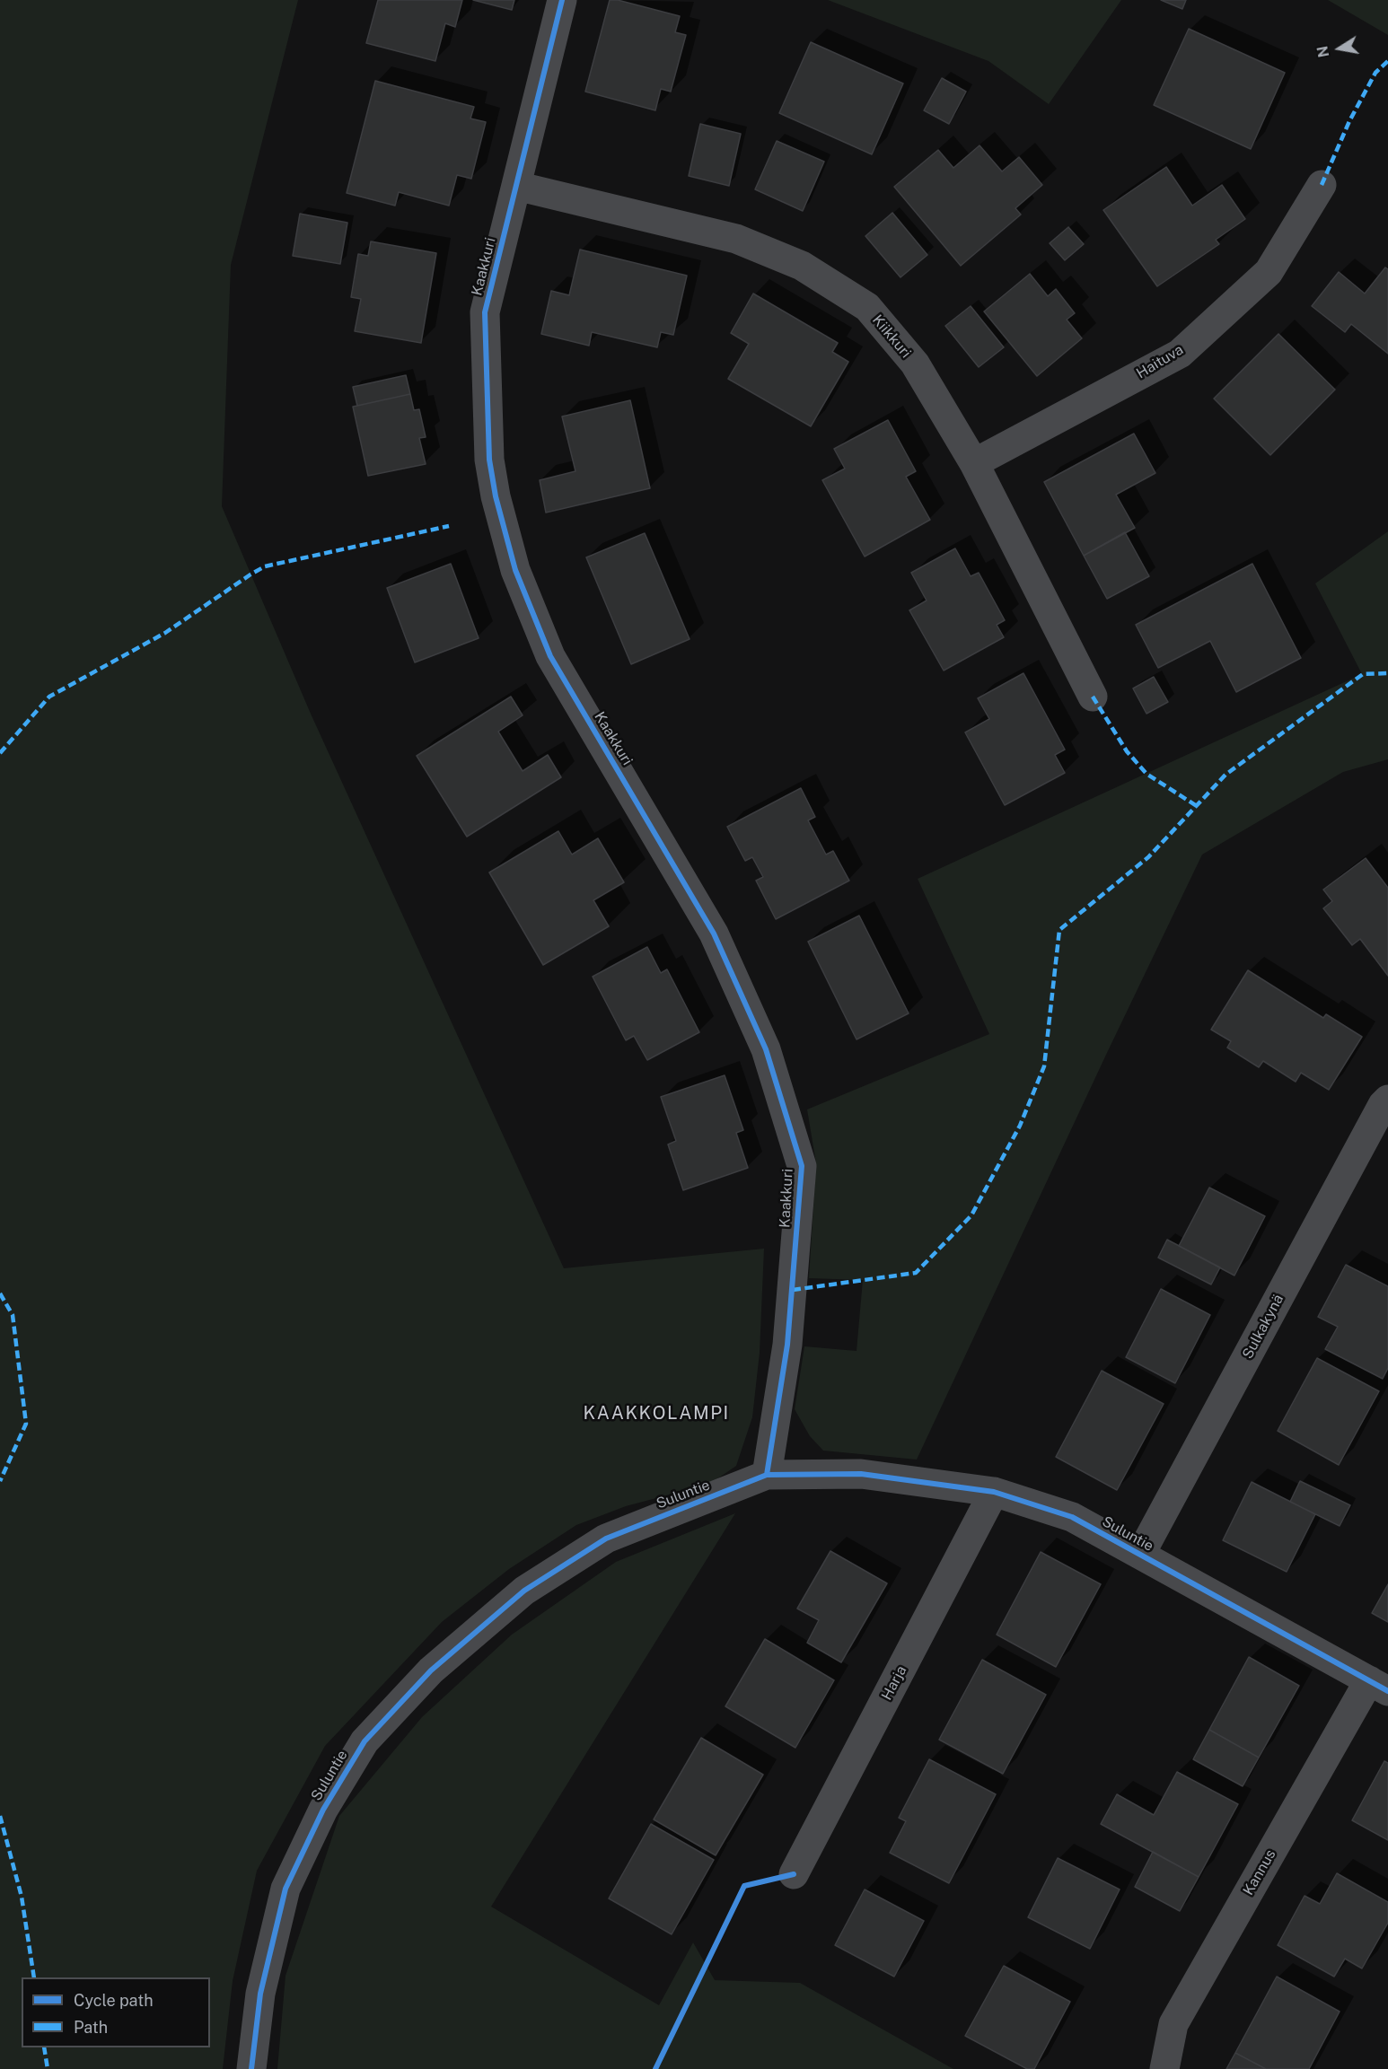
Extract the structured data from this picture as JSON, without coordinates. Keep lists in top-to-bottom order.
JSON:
{
  "streets": {
    "street": [
      "Kaakkuri",
      "Kiikkuri",
      "Haituva",
      "Sulkakynä",
      "Suluntie",
      "Harja",
      "Kannus"
    ]
  },
  "crossings": [
    ["Kaakkuri", "Kiikkuri"],
    ["Kaakkuri", "Suluntie"],
    ["Kiikkuri", "Haituva"],
    ["Sulkakynä", "Suluntie"],
    ["Suluntie", "Harja"],
    ["Suluntie", "Kannus"]
  ],
  "districts": ["KAAKKOLAMPI"],
  "legend": ["Cycle path", "Path"],
  "north": "left"
}
